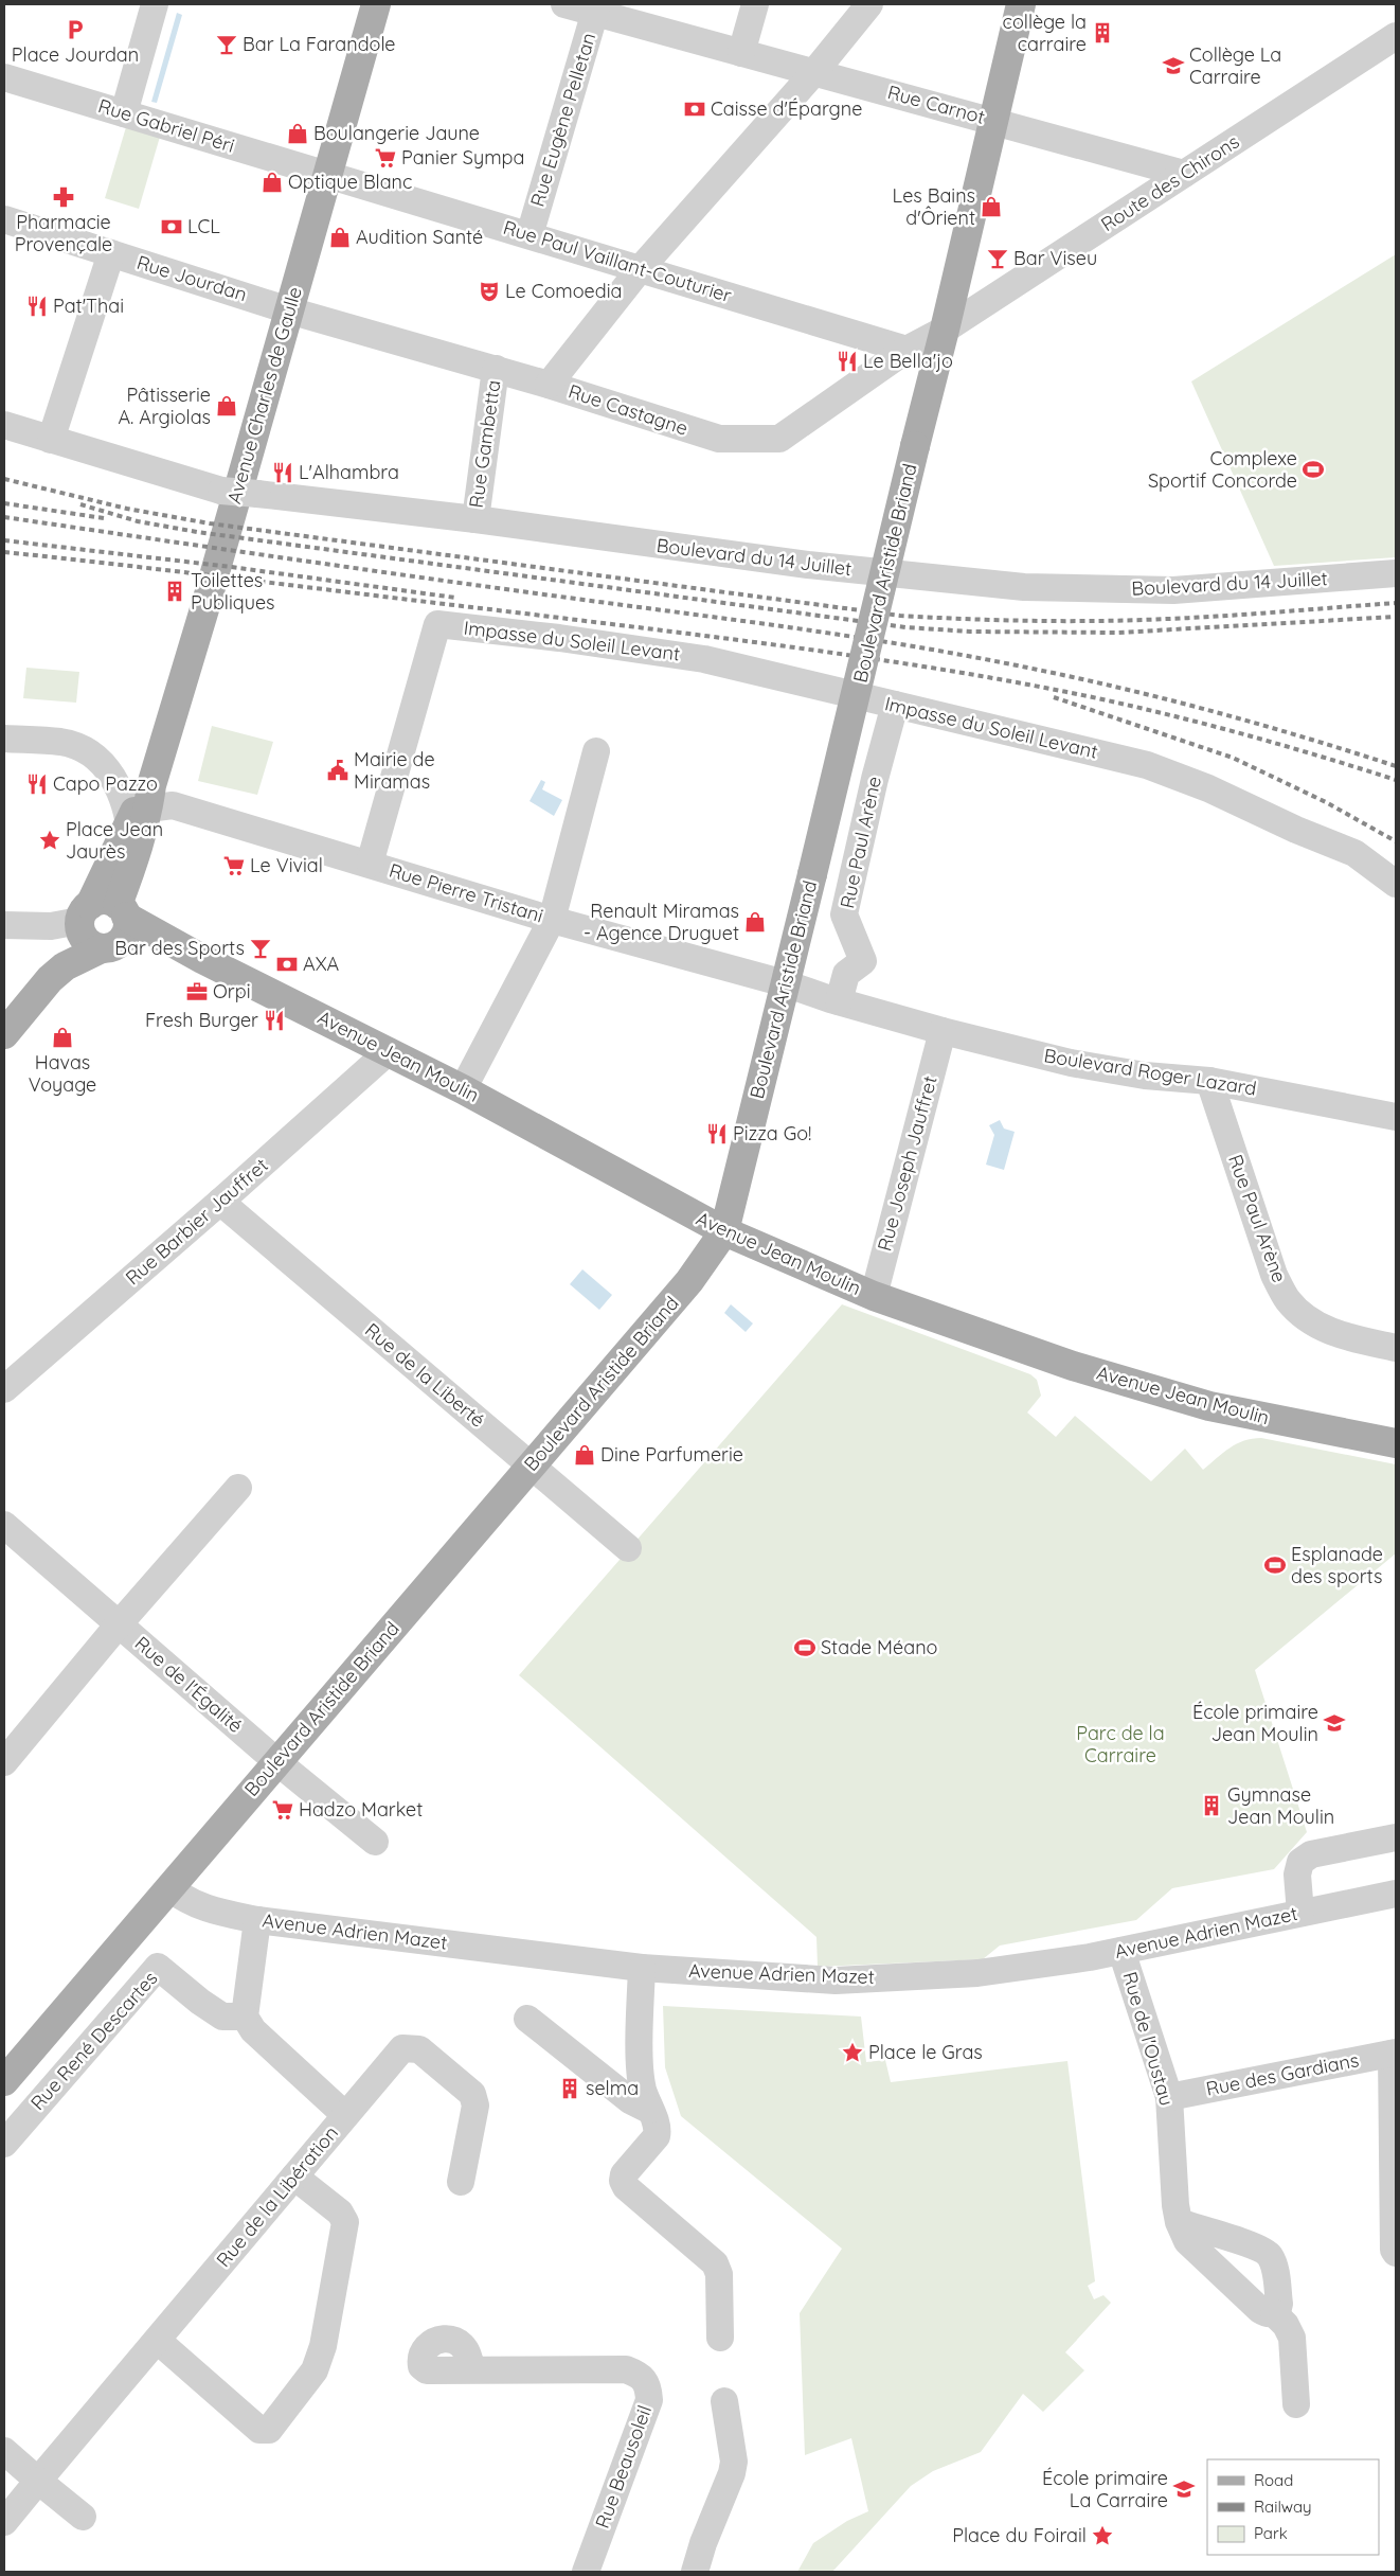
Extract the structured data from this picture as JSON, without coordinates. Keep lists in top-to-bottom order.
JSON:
{
  "streets": {
    "main road": ["Avenue Charles de Gaulle", "Boulevard Aristide Briand", "Avenue Jean Moulin"],
    "street": [
      "Rue Carnot",
      "Rue Eugène Pelletan",
      "Rue Gabriel Péri",
      "Route des Chirons",
      "Rue Paul Vaillant-Couturier",
      "Rue Jourdan",
      "Rue Castagne",
      "Rue Gambetta",
      "Boulevard du 14 Juillet",
      "Impasse du Soleil Levant",
      "Rue Paul Arène",
      "Rue Pierre Tristani",
      "Boulevard Roger Lazard",
      "Rue Joseph Jauffret",
      "Rue Barbier Jauffret",
      "Rue de la Liberté",
      "Rue de l'Égalité",
      "Avenue Adrien Mazet",
      "Rue de l'Oustau",
      "Rue René Descartes",
      "Rue des Gardians",
      "Rue de la Libération",
      "Rue Beausoleil"
    ]
  },
  "crossings": [
    ["Rue Carnot", "Rue Eugène Pelletan"],
    ["Rue Carnot", "Route des Chirons"],
    ["Rue Carnot", "Boulevard Aristide Briand"],
    ["Rue Eugène Pelletan", "Rue Paul Vaillant-Couturier"],
    ["Rue Gabriel Péri", "Rue Paul Vaillant-Couturier"],
    ["Rue Gabriel Péri", "Avenue Charles de Gaulle"],
    ["Route des Chirons", "Rue Castagne"],
    ["Route des Chirons", "Boulevard Aristide Briand"],
    ["Rue Paul Vaillant-Couturier", "Avenue Charles de Gaulle"],
    ["Rue Paul Vaillant-Couturier", "Rue Castagne"],
    ["Rue Jourdan", "Avenue Charles de Gaulle"],
    ["Rue Jourdan", "Rue Castagne"],
    ["Avenue Charles de Gaulle", "Rue Castagne"],
    ["Avenue Charles de Gaulle", "Rue Pierre Tristani"],
    ["Rue Castagne", "Rue Gambetta"],
    ["Rue Castagne", "Boulevard Aristide Briand"],
    ["Rue Gambetta", "Boulevard du 14 Juillet"],
    ["Boulevard Aristide Briand", "Rue Pierre Tristani"],
    ["Boulevard Aristide Briand", "Avenue Jean Moulin"],
    ["Boulevard Aristide Briand", "Boulevard Roger Lazard"],
    ["Boulevard Aristide Briand", "Rue de la Liberté"],
    ["Boulevard Aristide Briand", "Rue de l'Égalité"],
    ["Boulevard Aristide Briand", "Avenue Adrien Mazet"],
    ["Impasse du Soleil Levant", "Rue Paul Arène"],
    ["Impasse du Soleil Levant", "Rue Pierre Tristani"],
    ["Rue Paul Arène", "Boulevard Roger Lazard"],
    ["Rue Pierre Tristani", "Boulevard Roger Lazard"],
    ["Avenue Jean Moulin", "Rue Joseph Jauffret"],
    ["Avenue Jean Moulin", "Rue Barbier Jauffret"],
    ["Boulevard Roger Lazard", "Rue Joseph Jauffret"],
    ["Rue Barbier Jauffret", "Rue de la Liberté"],
    ["Avenue Adrien Mazet", "Rue de l'Oustau"],
    ["Rue de l'Oustau", "Rue des Gardians"],
    ["Rue René Descartes", "Rue de la Libération"]
  ],
  "parks": ["Parc de la Carraire"],
  "places": {
    "parking": ["Place Jourdan"],
    "building": [
      "collège la carraire",
      "Toilettes Publiques",
      "Gymnase Jean Moulin",
      "selma"
    ],
    "bar": ["Bar La Farandole", "Bar Viseu", "Bar des Sports"],
    "school or university": ["Collège La Carraire", "École primaire Jean Moulin", "École primaire La Carraire"],
    "bank": ["Caisse d'Épargne", "LCL", "AXA"],
    "shop": [
      "Boulangerie Jaune",
      "Optique Blanc",
      "Les Bains d'Ôrient",
      "Audition Santé",
      "Pâtisserie A. Argiolas",
      "Renault Miramas - Agence Druguet",
      "Havas Voyage",
      "Dine Parfumerie"
    ],
    "supermarket": ["Panier Sympa", "Le Vivial", "Hadzo Market"],
    "pharmacy": ["Pharmacie Provençale"],
    "theatre": ["Le Comoedia"],
    "restaurant": [
      "Pat'Thai",
      "Le Bella'jo",
      "L'Alhambra",
      "Capo Pazzo",
      "Fresh Burger",
      "Pizza Go!"
    ],
    "sports": ["Complexe Sportif Concorde", "Esplanade des sports", "Stade Méano"],
    "public building": ["Mairie de Miramas"],
    "place": ["Place Jean Jaurès", "Place le Gras", "Place du Foirail"],
    "office": ["Orpi"]
  },
  "legend": ["Road", "Railway", "Park"]
}
